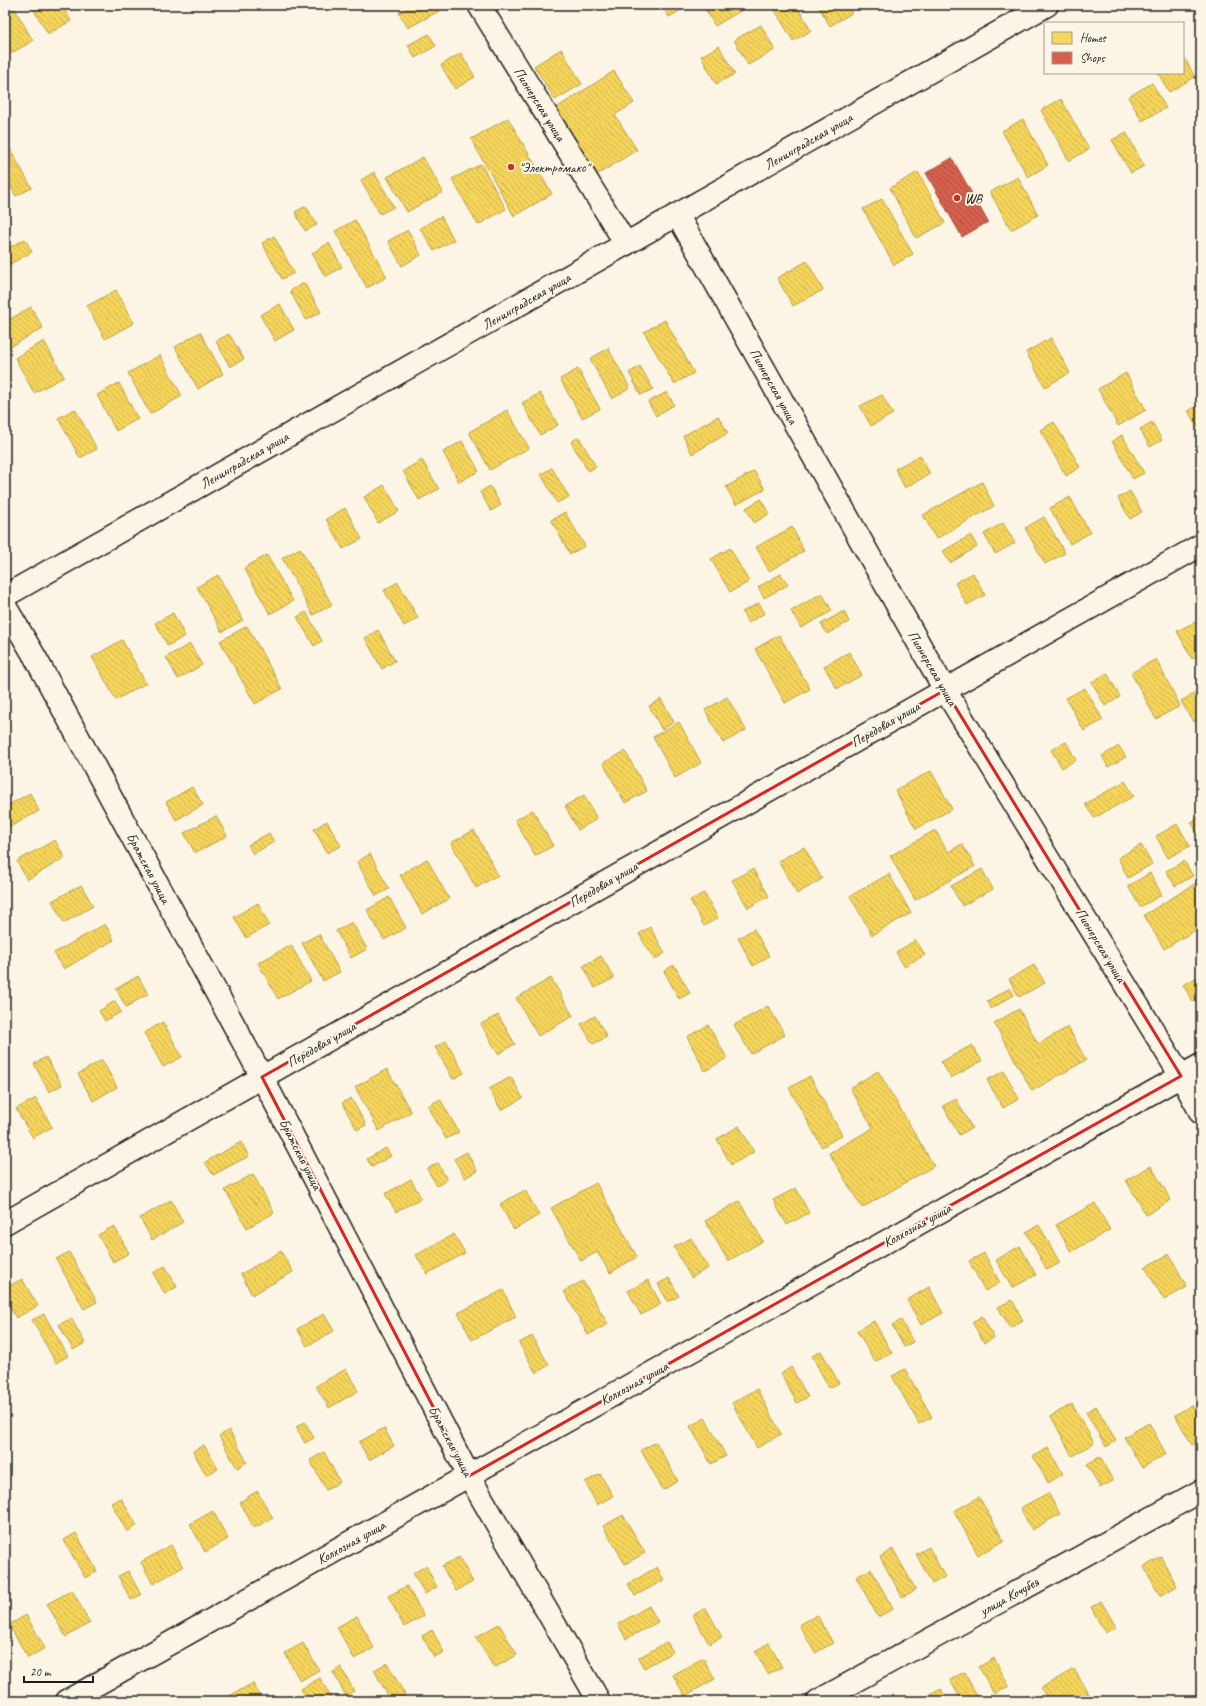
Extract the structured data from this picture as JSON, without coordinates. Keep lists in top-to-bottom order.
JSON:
{
  "streets": {
    "street": [
      "Пионерская улица",
      "Ленинградская улица",
      "Передовая улица",
      "Братская улица",
      "Колхозная улица",
      "улица Кочубея"
    ]
  },
  "crossings": [
    ["Пионерская улица", "Ленинградская улица"],
    ["Пионерская улица", "Передовая улица"],
    ["Пионерская улица", "Колхозная улица"],
    ["Передовая улица", "Братская улица"],
    ["Братская улица", "Колхозная улица"]
  ],
  "places": ["\"Электромакс\"", "WB"],
  "legend": ["Homes", "Shops"],
  "scale_bar": "20 m"
}
